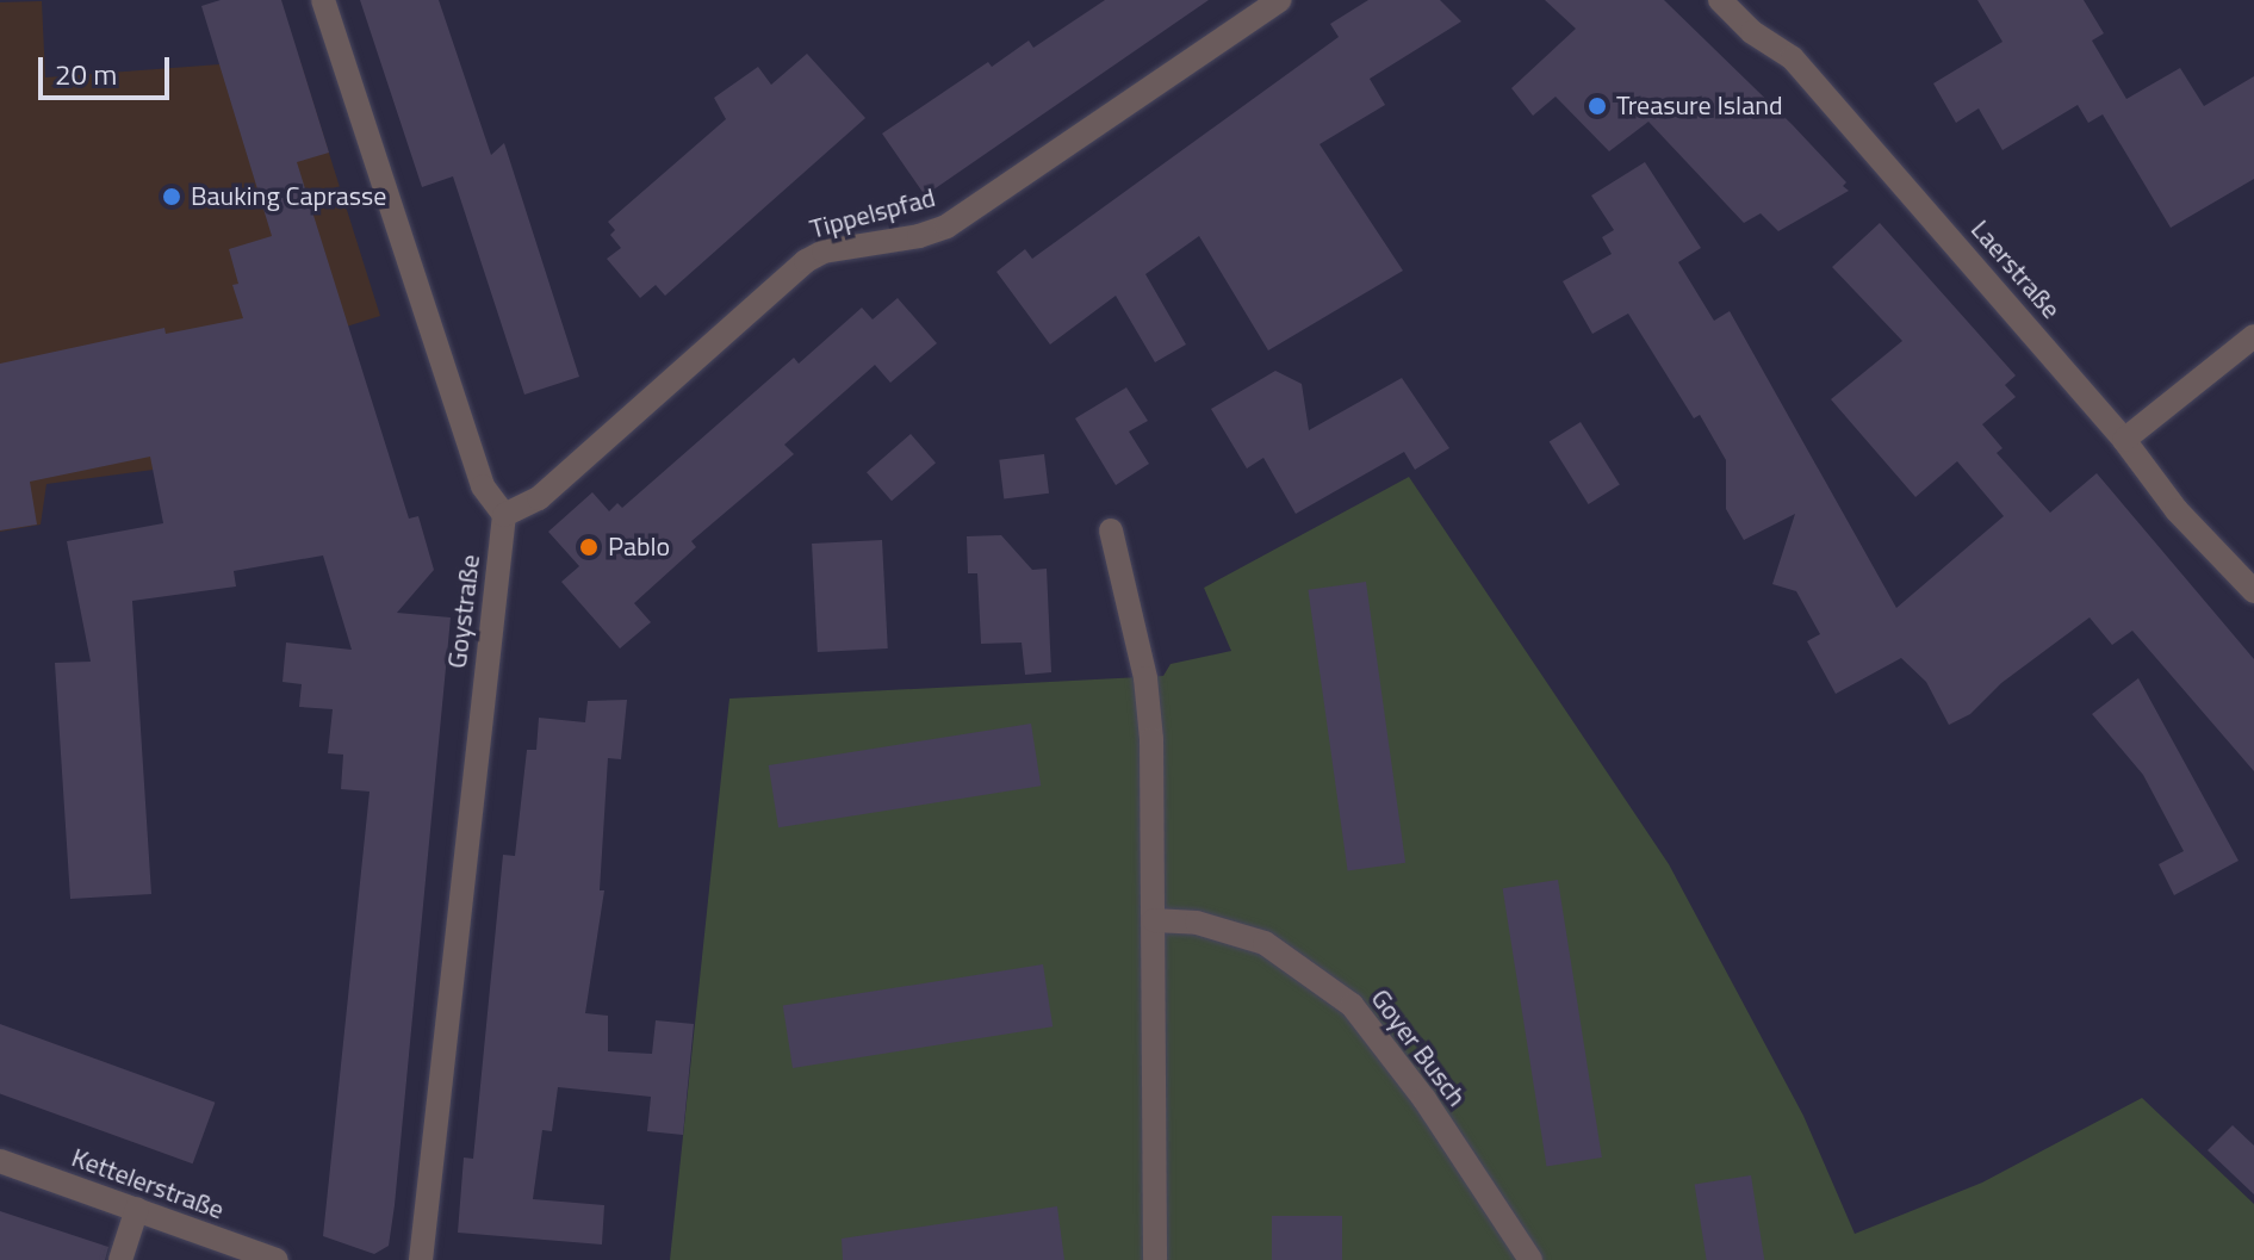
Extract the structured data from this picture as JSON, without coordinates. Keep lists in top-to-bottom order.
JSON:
{
  "streets": {
    "street": [
      "Tippelspfad",
      "Laerstraße",
      "Goystraße",
      "Goyer Busch",
      "Kettelerstraße"
    ]
  },
  "crossings": [
    ["Tippelspfad", "Goystraße"]
  ],
  "places": ["Treasure Island", "Bauking Caprasse", "Pablo"],
  "scale_bar": "20 m"
}
